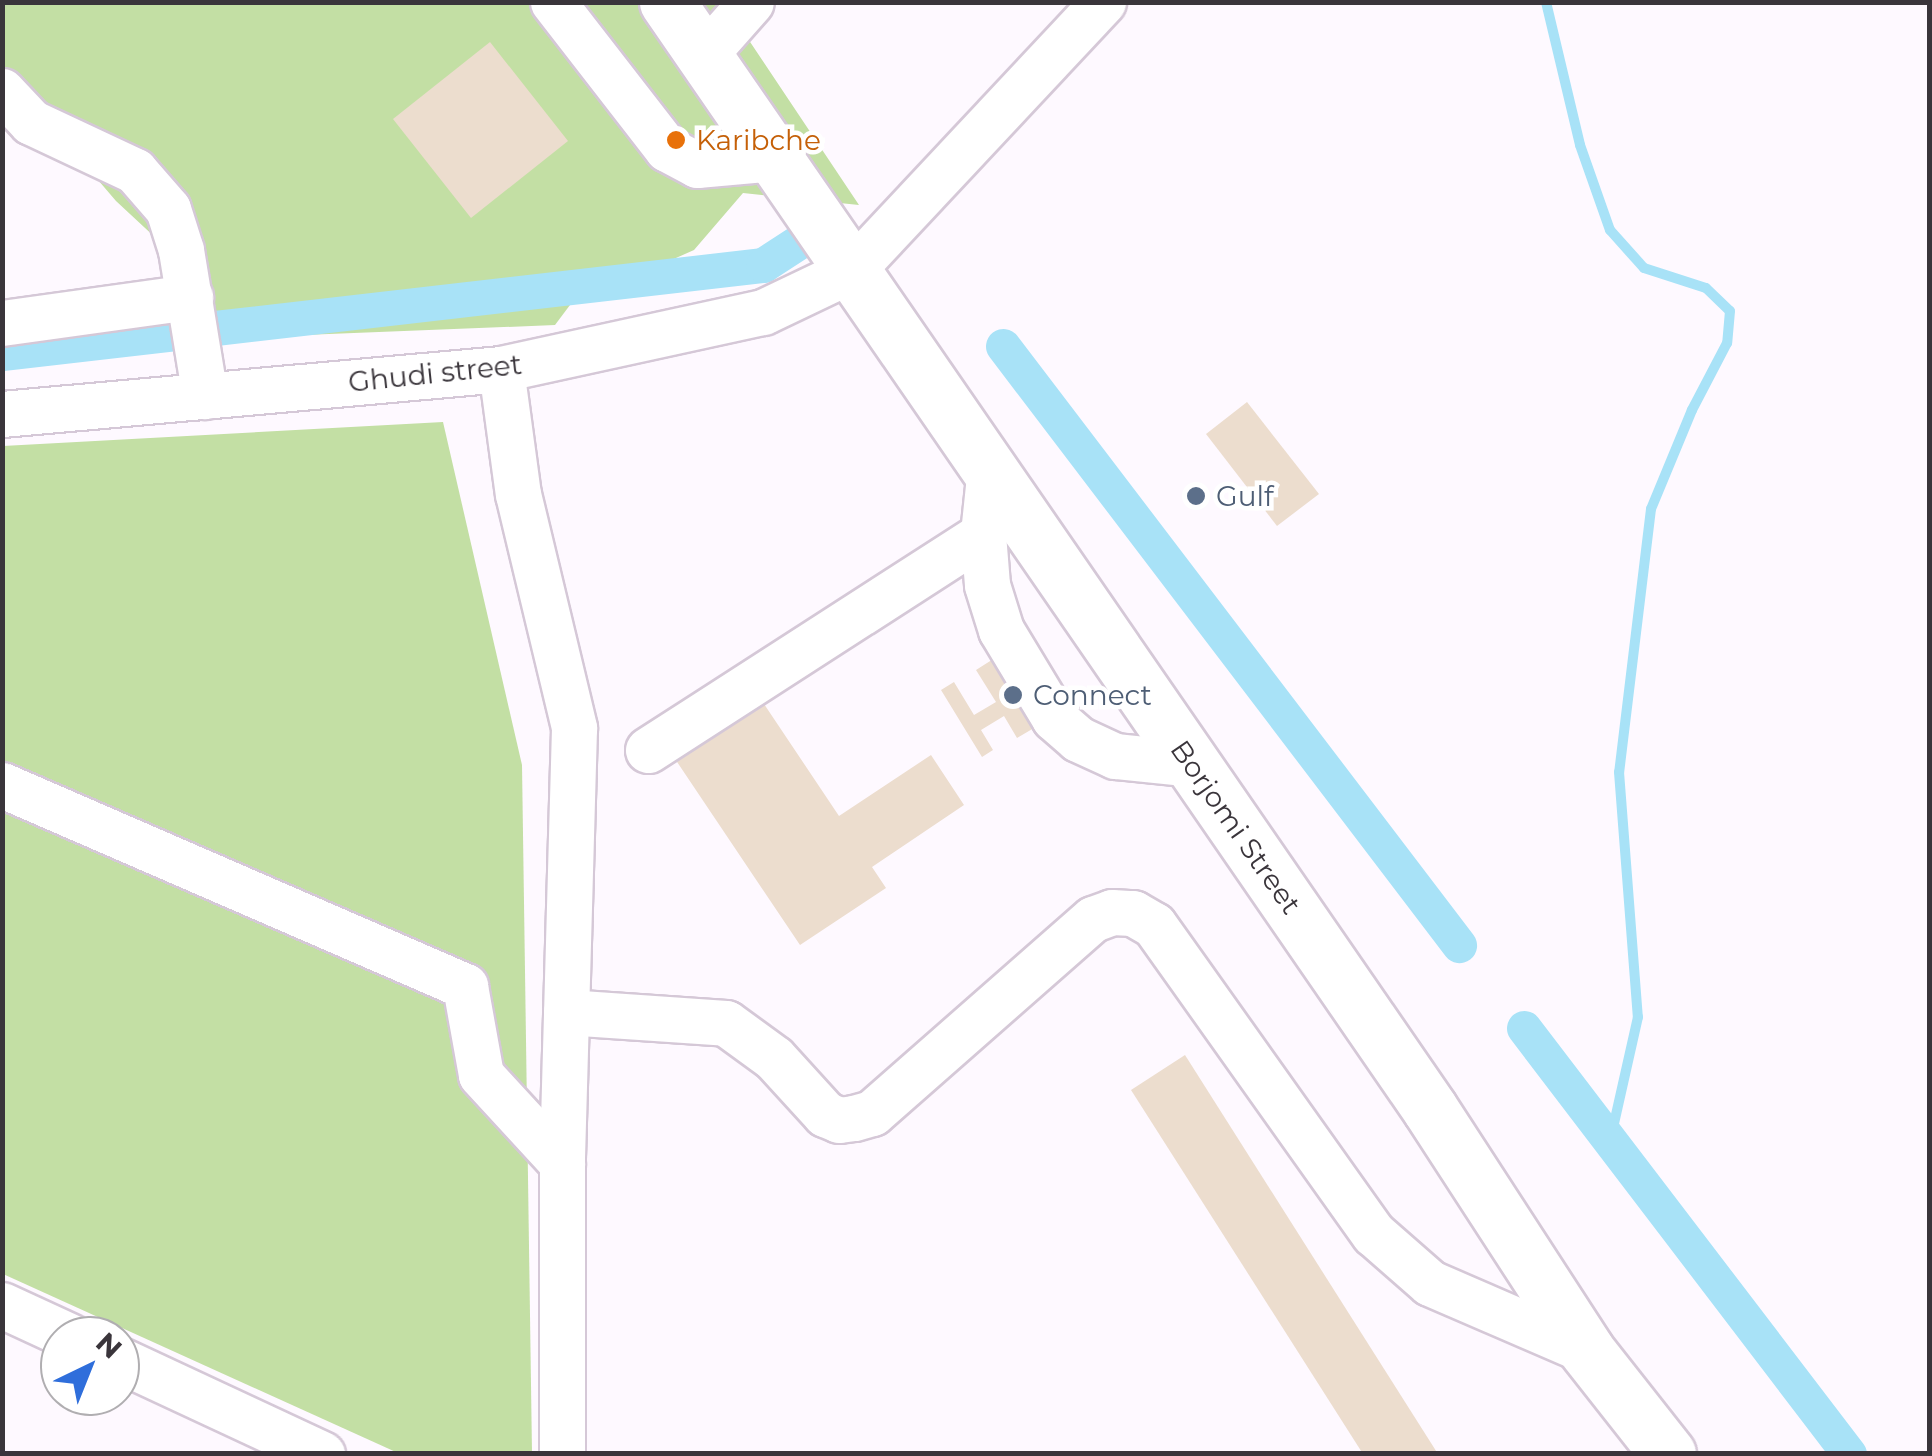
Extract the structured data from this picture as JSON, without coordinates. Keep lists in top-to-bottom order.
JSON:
{
  "streets": {
    "highway": ["Borjomi Street"],
    "street": ["Ghudi street"]
  },
  "crossings": [
    ["Ghudi street", "Borjomi Street"]
  ],
  "places": ["Karibche", "Gulf", "Connect"],
  "north": "top right"
}
